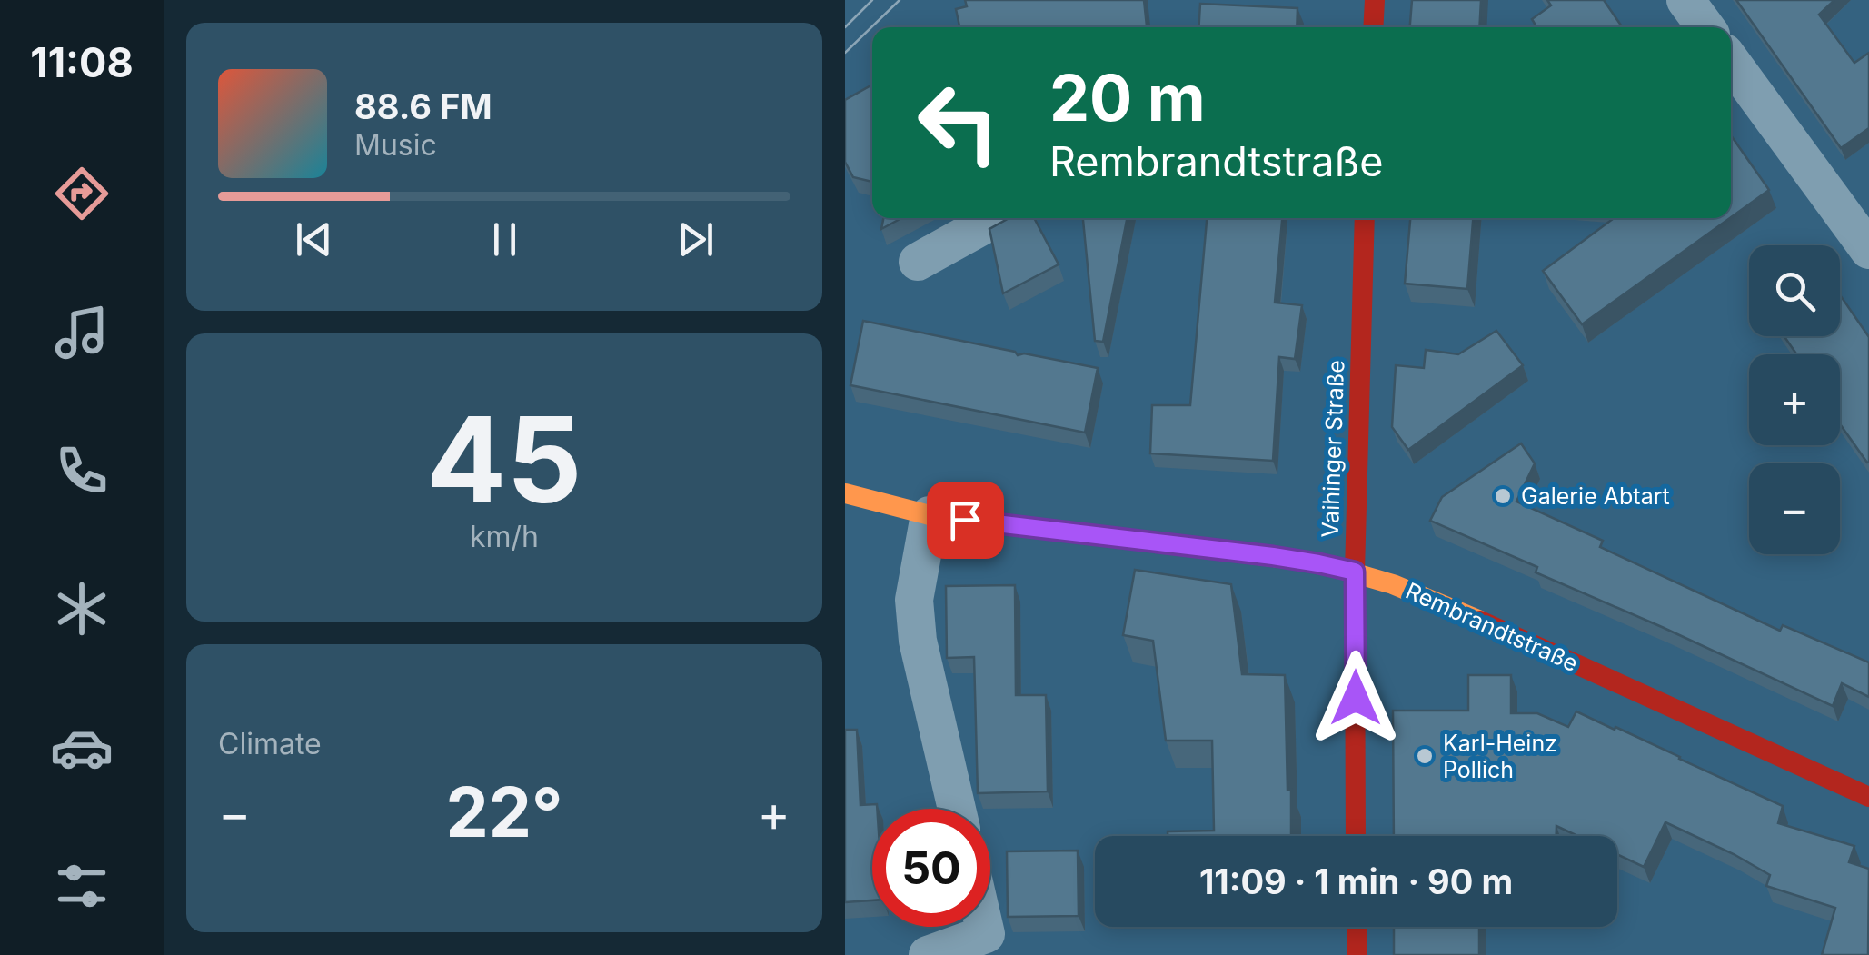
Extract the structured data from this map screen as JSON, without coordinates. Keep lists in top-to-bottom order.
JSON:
{
  "streets": {
    "main road": ["Vaihinger Straße", "Rembrandtstraße"]
  },
  "crossings": [
    ["Vaihinger Straße", "Rembrandtstraße"]
  ],
  "places": ["Galerie Abtart", "Karl-Heinz Pollich"],
  "page": {
    "tabs": "11:08",
    "turn": ["20 m", "Rembrandtstraße"],
    "song": ["88.6 FM", "Music"],
    "map_buttons": ["+", "−"],
    "tile": [
      ["45", "km/h"],
      "Climate"
    ],
    "heat": ["−", "22°", "+"],
    "limit": "50",
    "trip": "11:09 · 1 min · 90 m"
  }
}
